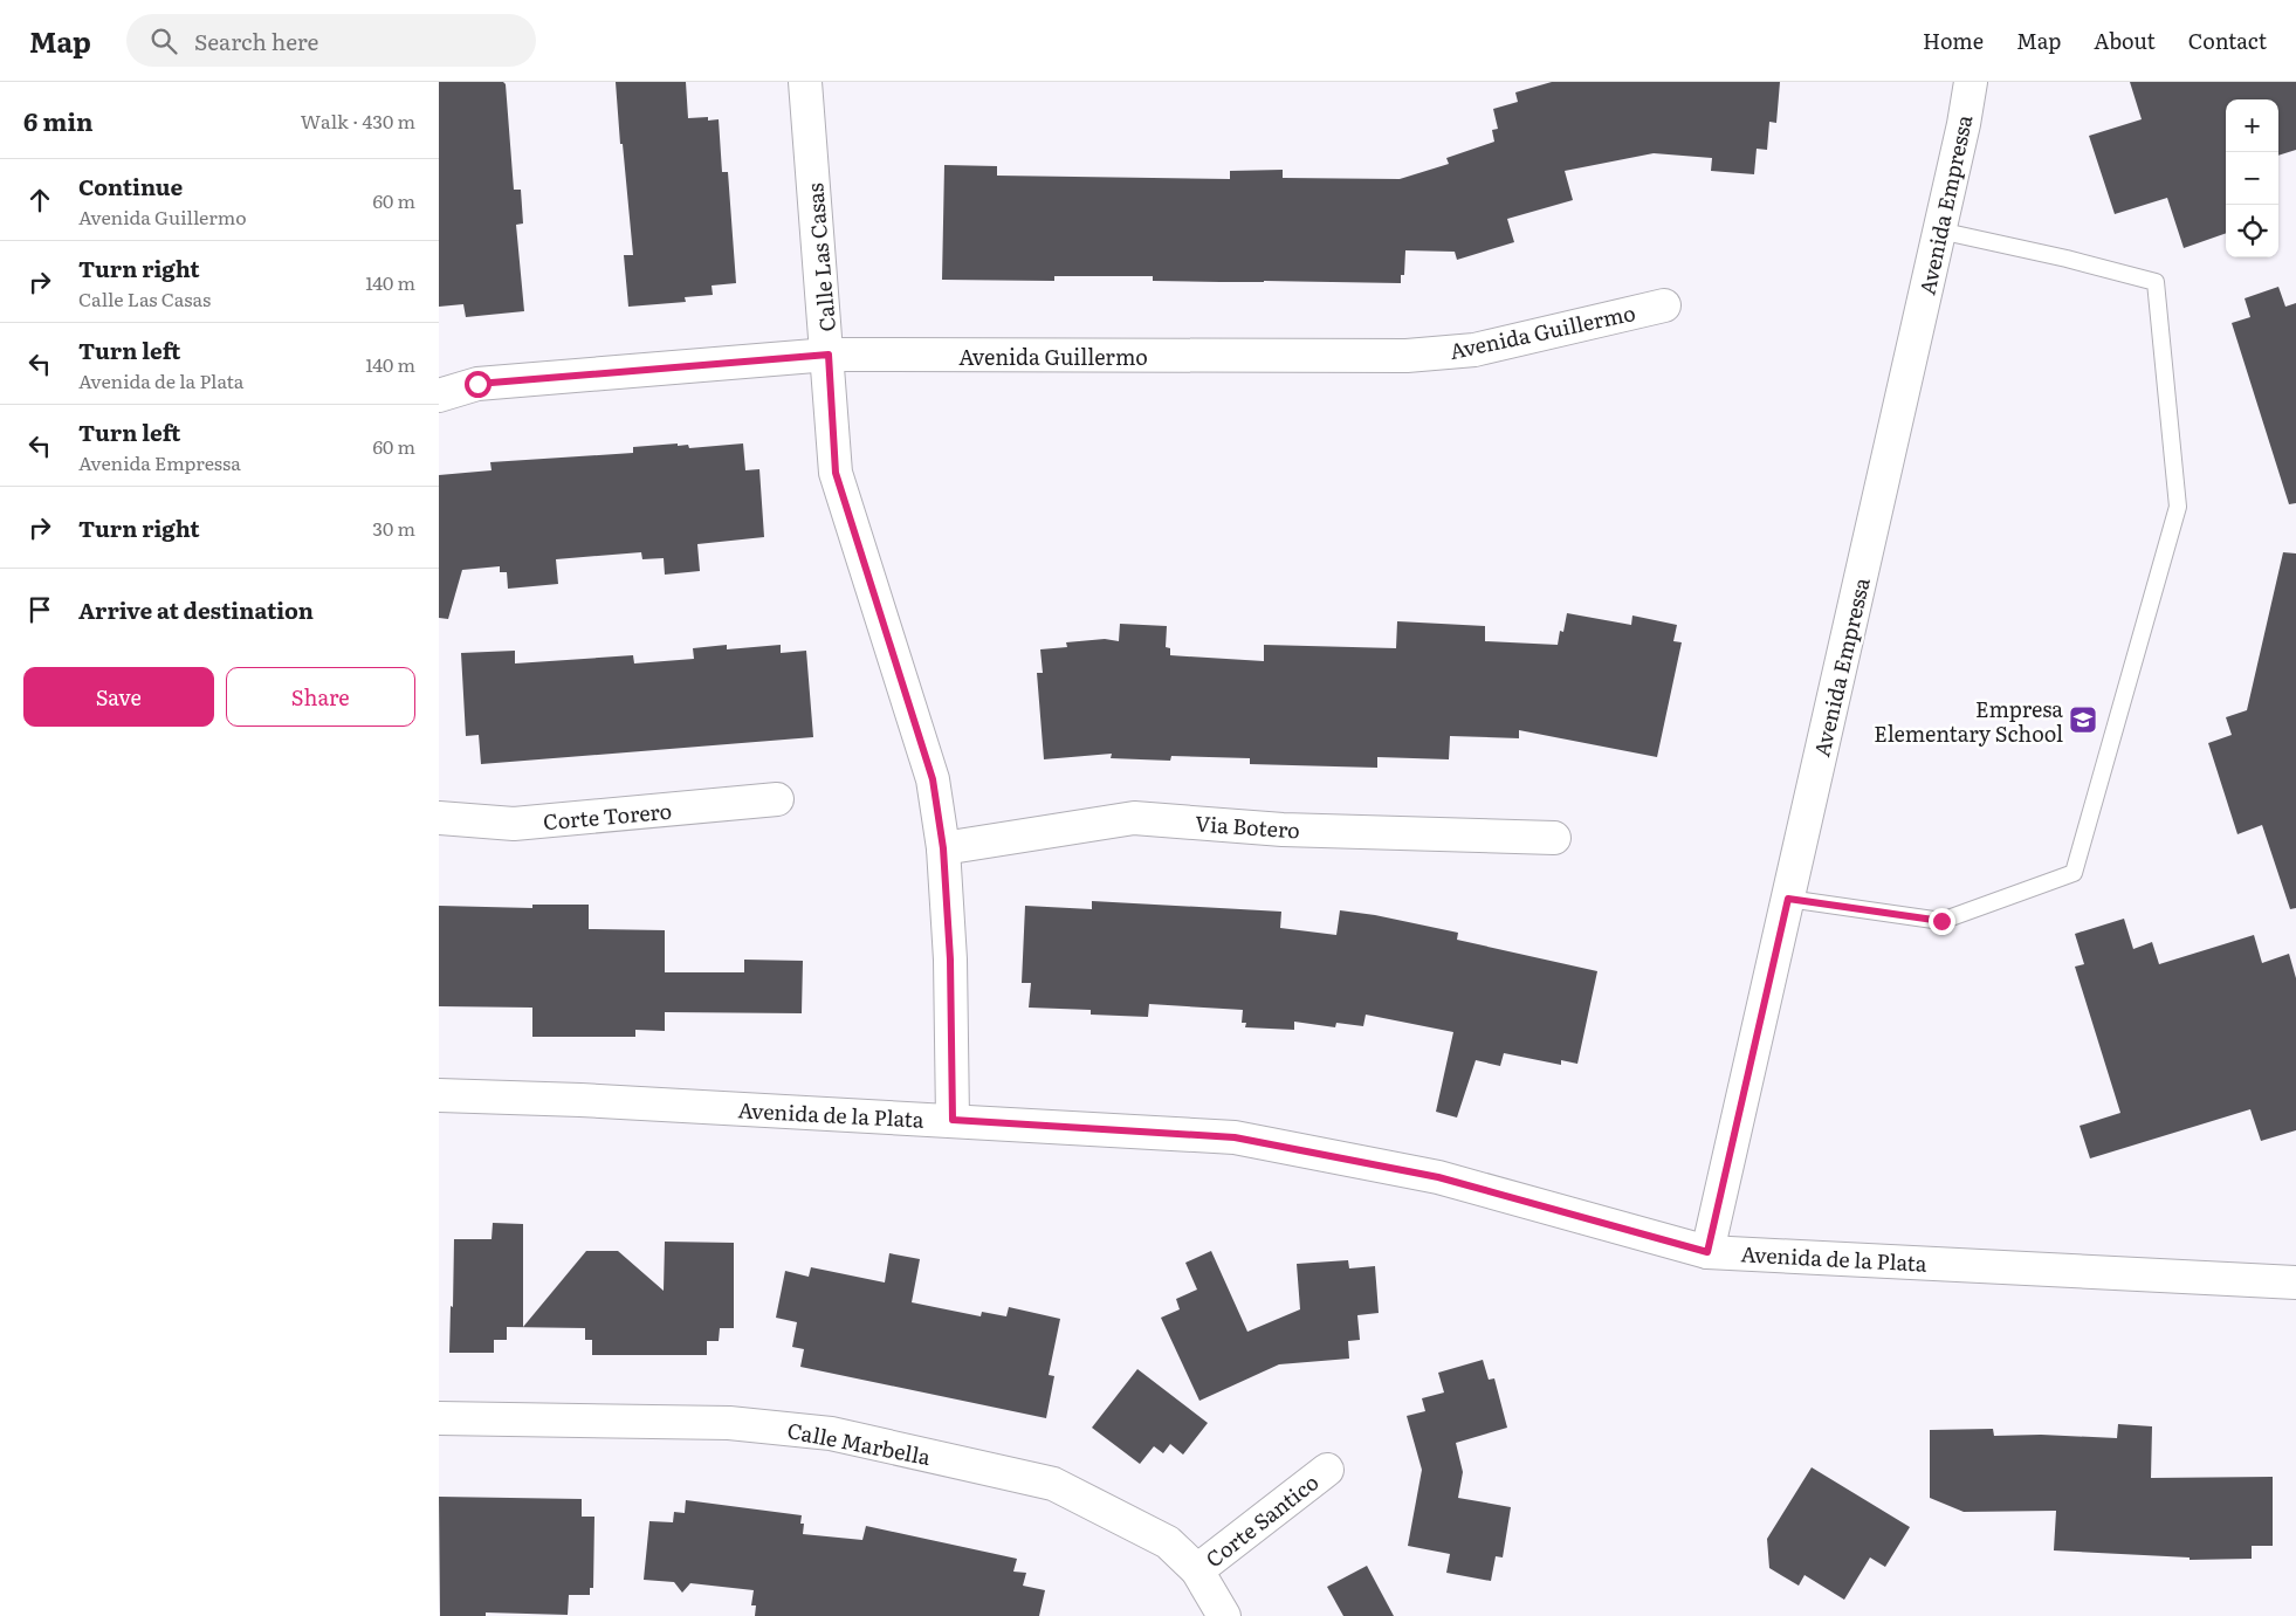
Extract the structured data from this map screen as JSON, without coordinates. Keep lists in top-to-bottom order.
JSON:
{
  "streets": {
    "street": [
      "Avenida Empressa",
      "Calle Las Casas",
      "Avenida Guillermo",
      "Corte Torero",
      "Via Botero",
      "Avenida de la Plata",
      "Calle Marbella",
      "Corte Santico"
    ]
  },
  "crossings": [
    ["Avenida Empressa", "Avenida de la Plata"],
    ["Calle Las Casas", "Avenida Guillermo"],
    ["Calle Las Casas", "Via Botero"],
    ["Calle Las Casas", "Avenida de la Plata"],
    ["Calle Marbella", "Corte Santico"]
  ],
  "places": {
    "school or university": ["Empresa Elementary School"]
  },
  "page": {
    "header": "Map",
    "search": "Search here",
    "nav": [
      "Home",
      "Map",
      "About",
      "Contact"
    ],
    "heading": ["6 min", "Walk · 430 m"],
    "map_buttons": ["+", "−"],
    "list": [
      ["Continue", "Avenida Guillermo", "60 m"],
      ["Turn right", "Calle Las Casas", "140 m"],
      ["Turn left", "Avenida de la Plata", "140 m"],
      ["Turn left", "Avenida Empressa", "60 m"],
      ["Turn right", "30 m"],
      "Arrive at destination"
    ],
    "buttons": ["Save", "Share"]
  }
}
